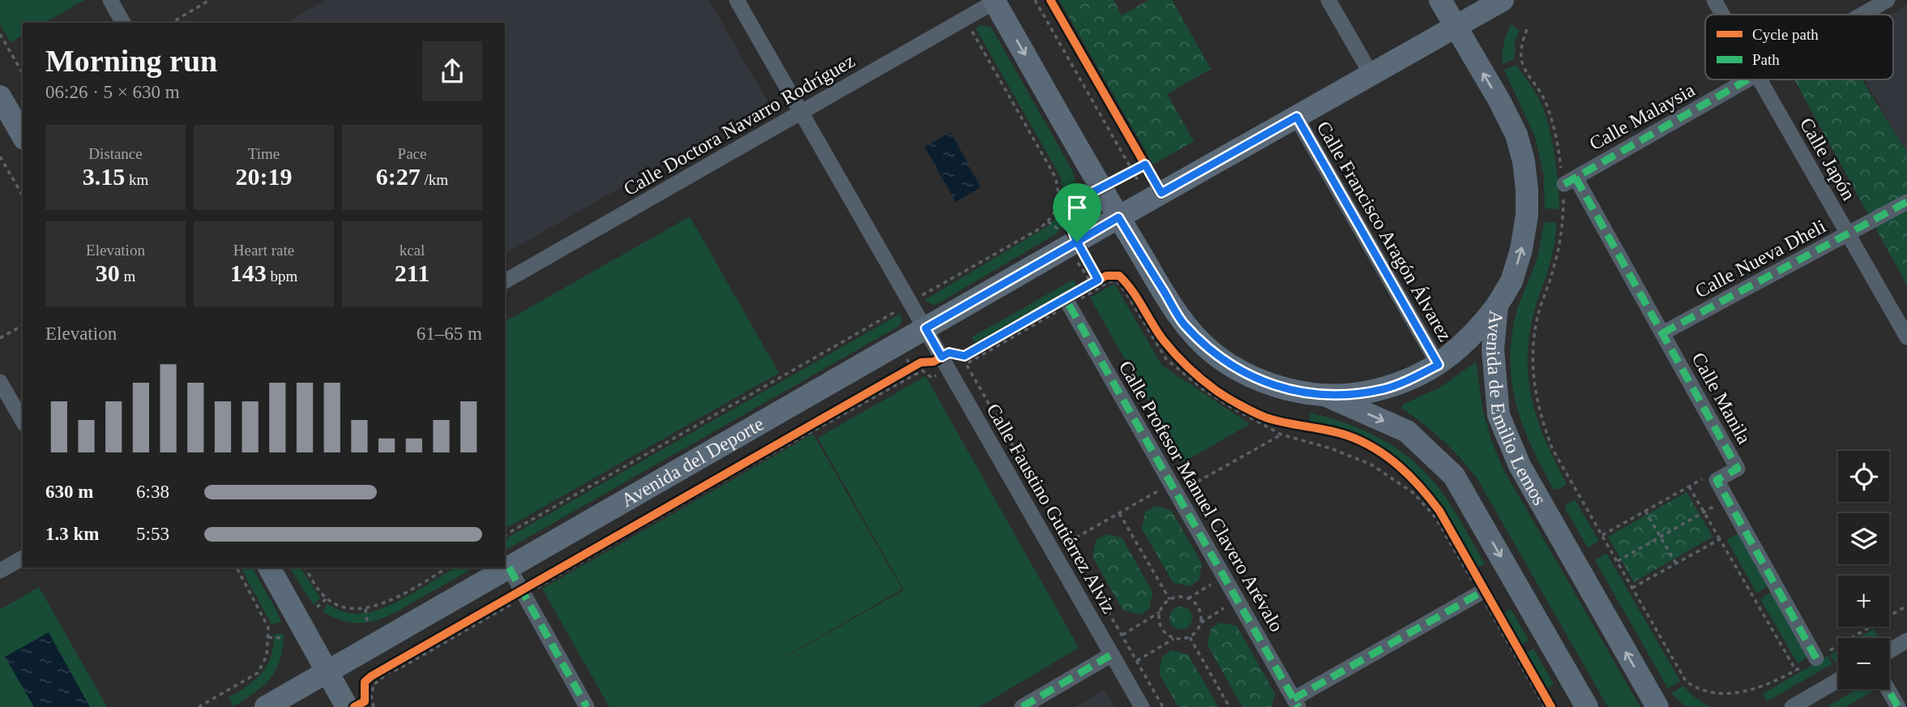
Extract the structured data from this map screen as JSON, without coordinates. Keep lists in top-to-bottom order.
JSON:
{
  "streets": {
    "street": [
      "Calle Malaysia",
      "Calle Doctora Navarro Rodríguez",
      "Calle Japón",
      "Calle Francisco Aragón Álvarez",
      "Calle Nueva Dheli",
      "Calle Manila",
      "Avenida de Emilio Lemos",
      "Avenida del Deporte",
      "Calle Profesor Manuel Clavero Arévalo",
      "Calle Faustino Gutiérrez Alviz"
    ]
  },
  "crossings": [
    ["Calle Malaysia", "Calle Manila"],
    ["Calle Doctora Navarro Rodríguez", "Calle Faustino Gutiérrez Alviz"],
    ["Calle Japón", "Calle Nueva Dheli"],
    ["Calle Francisco Aragón Álvarez", "Avenida del Deporte"],
    ["Calle Nueva Dheli", "Calle Manila"],
    ["Avenida de Emilio Lemos", "Avenida del Deporte"],
    ["Avenida del Deporte", "Calle Faustino Gutiérrez Alviz"]
  ],
  "one_way": ["Avenida de Emilio Lemos"],
  "legend": ["Cycle path", "Path"],
  "page": {
    "heading": ["Morning run", "06:26 · 5 × 630 m"],
    "stats": [
      ["Distance", "3.15 km"],
      ["Time", "20:19"],
      ["Pace", "6:27 /km"],
      ["Elevation", "30 m"],
      ["Heart rate", "143 bpm"],
      ["kcal", "211"]
    ],
    "chart": ["Elevation", "61–65 m"],
    "map_buttons": ["+", "−"],
    "list": [
      {
        "name": "630 m",
        "note": "6:38"
      },
      {
        "name": "1.3 km",
        "note": "5:53"
      }
    ]
  }
}
